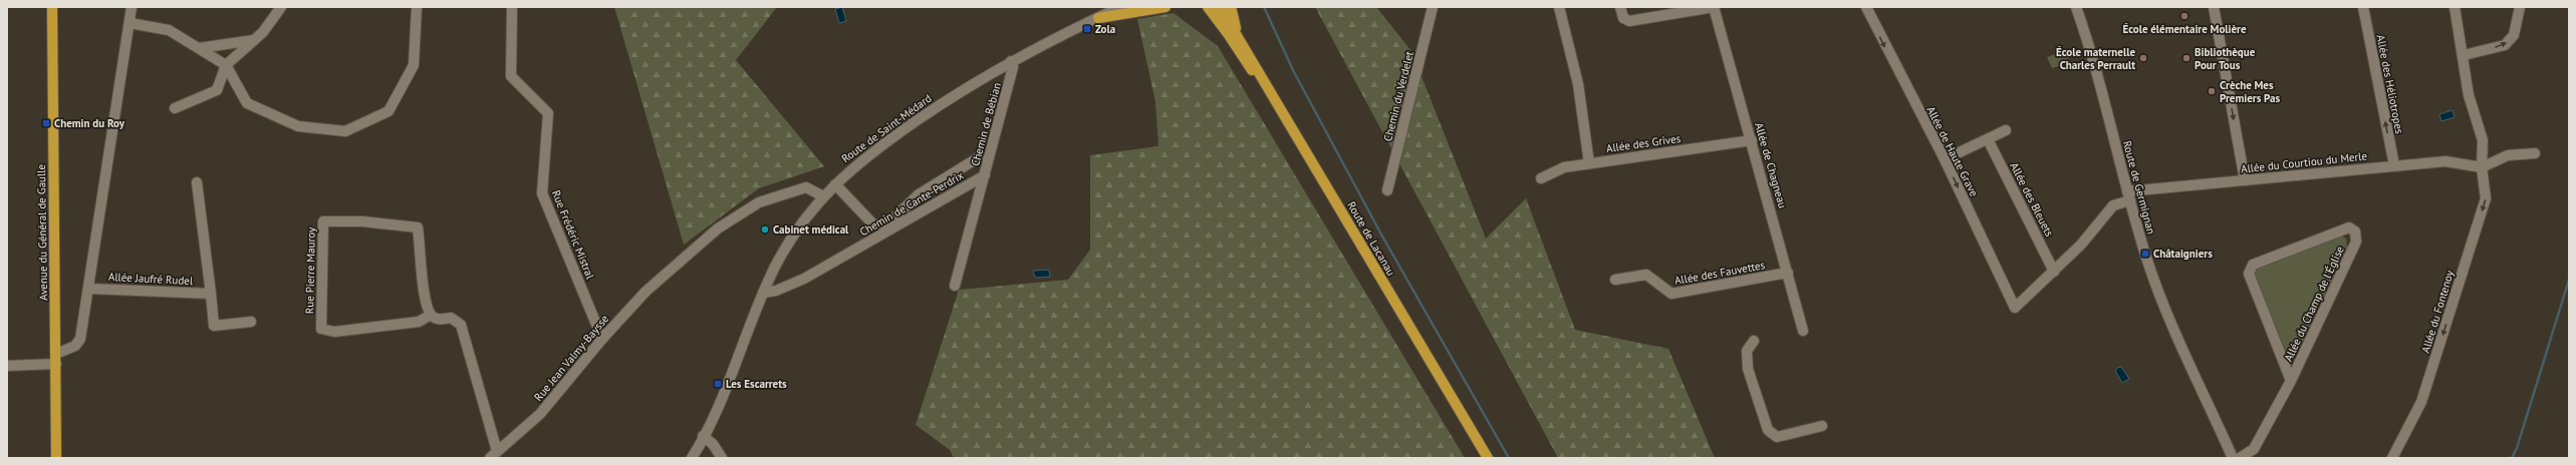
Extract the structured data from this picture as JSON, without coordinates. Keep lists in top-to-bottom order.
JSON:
{
  "streets": {
    "main road": ["Avenue du Général de Gaulle", "Route de Lacanau"],
    "street": [
      "Allée des Héliotropes",
      "Chemin du Verdelet",
      "Chemin de Bébian",
      "Route de Saint-Médard",
      "Allée des Grives",
      "Allée de Haute Grave",
      "Allée du Courtiou du Merle",
      "Allée de Chagneau",
      "Route de Germignan",
      "Allée des Bleuets",
      "Chemin de Cante-Perdrix",
      "Rue Frédéric Mistral",
      "Rue Pierre Mauroy",
      "Allée des Fauvettes",
      "Allée Jaufré Rudel",
      "Allée du Champ de l'Église",
      "Allée du Fontenoy",
      "Rue Jean Valmy-Baysse"
    ]
  },
  "crossings": [
    ["Allée des Héliotropes", "Allée du Courtiou du Merle"],
    ["Chemin de Bébian", "Route de Saint-Médard"],
    ["Chemin de Bébian", "Chemin de Cante-Perdrix"],
    ["Route de Saint-Médard", "Chemin de Cante-Perdrix"],
    ["Route de Saint-Médard", "Rue Jean Valmy-Baysse"],
    ["Allée des Grives", "Allée de Chagneau"],
    ["Allée de Haute Grave", "Allée du Courtiou du Merle"],
    ["Allée du Courtiou du Merle", "Route de Germignan"],
    ["Allée du Courtiou du Merle", "Allée des Bleuets"],
    ["Allée du Courtiou du Merle", "Allée du Fontenoy"],
    ["Allée de Chagneau", "Allée des Fauvettes"],
    ["Rue Frédéric Mistral", "Rue Jean Valmy-Baysse"]
  ],
  "one_way": ["Allée des Héliotropes", "Allée de Haute Grave", "Allée du Fontenoy"],
  "places": {
    "other": [
      "École élémentaire Molière",
      "École maternelle Charles Perrault",
      "Bibliothèque Pour Tous",
      "Crèche Mes Premiers Pas",
      "Cabinet médical"
    ],
    "transit": [
      "Zola",
      "Chemin du Roy",
      "Châtaigniers",
      "Les Escarrets"
    ]
  }
}
